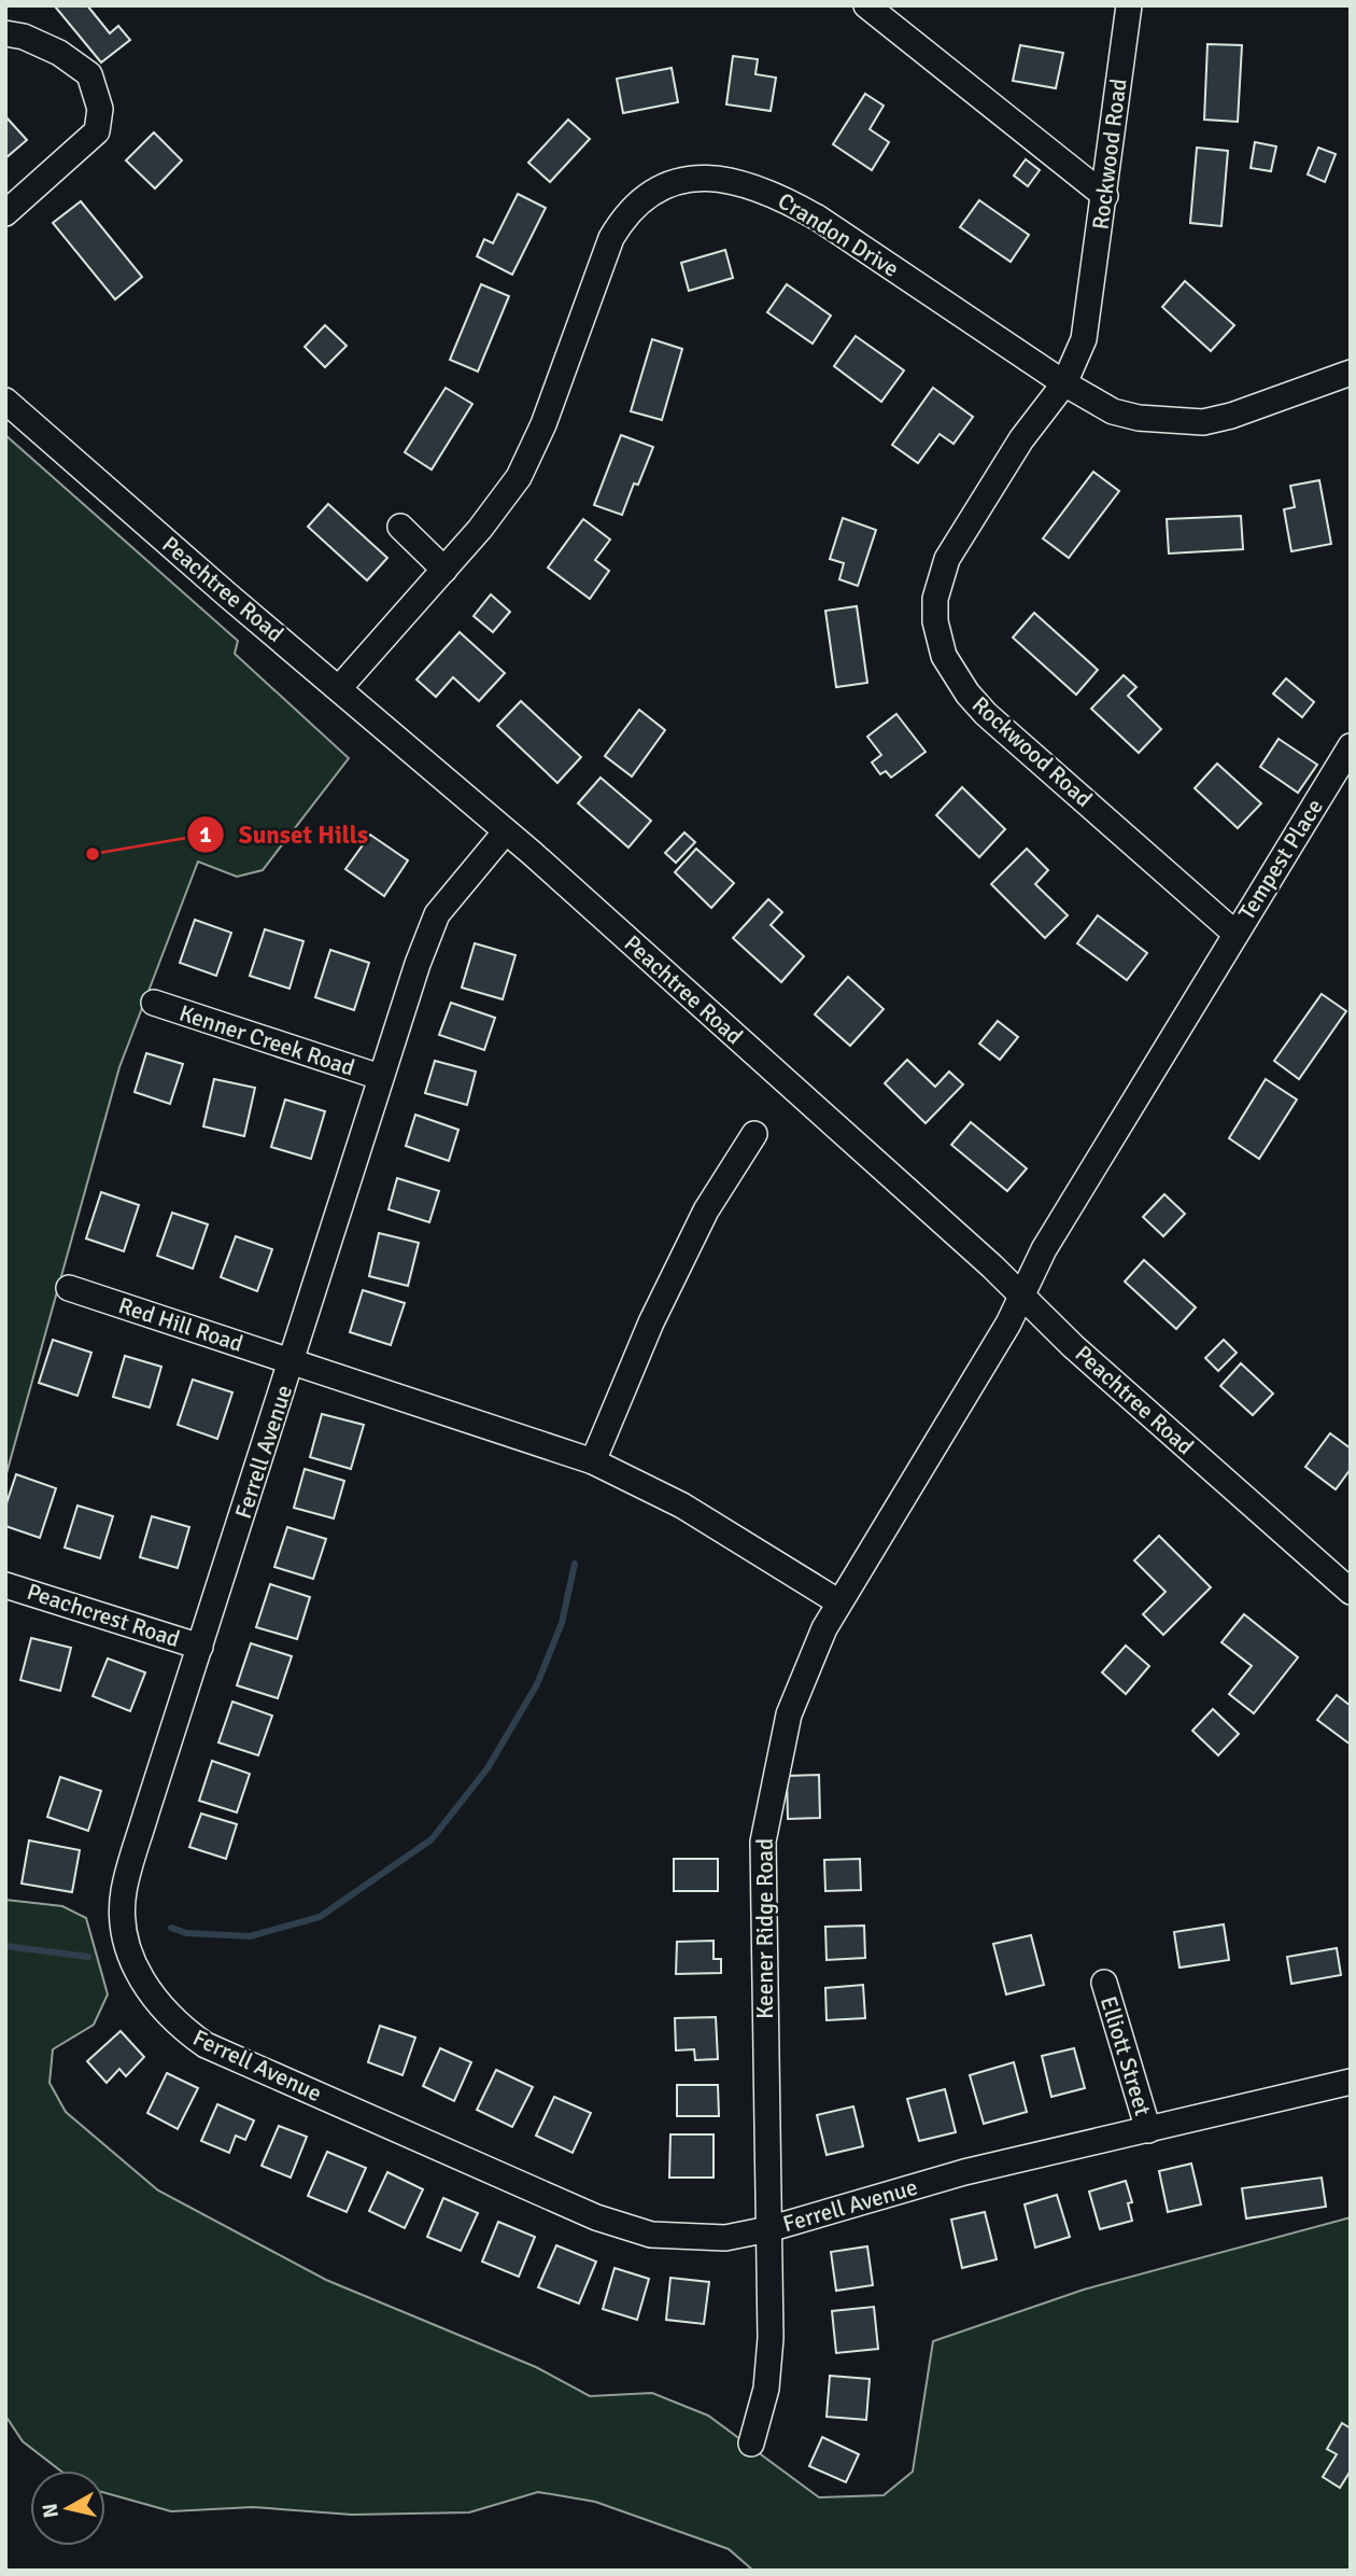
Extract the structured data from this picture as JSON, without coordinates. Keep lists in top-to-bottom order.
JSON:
{
  "streets": {
    "street": [
      "Rockwood Road",
      "Crandon Drive",
      "Peachtree Road",
      "Tempest Place",
      "Kenner Creek Road",
      "Red Hill Road",
      "Ferrell Avenue",
      "Peachcrest Road",
      "Keener Ridge Road",
      "Elliott Street"
    ]
  },
  "crossings": [
    ["Rockwood Road", "Crandon Drive"],
    ["Rockwood Road", "Tempest Place"],
    ["Crandon Drive", "Peachtree Road"],
    ["Peachtree Road", "Ferrell Avenue"],
    ["Peachtree Road", "Keener Ridge Road"],
    ["Kenner Creek Road", "Ferrell Avenue"],
    ["Red Hill Road", "Ferrell Avenue"],
    ["Red Hill Road", "Keener Ridge Road"],
    ["Ferrell Avenue", "Peachcrest Road"],
    ["Ferrell Avenue", "Keener Ridge Road"],
    ["Ferrell Avenue", "Elliott Street"]
  ],
  "places": ["Sunset Hills"],
  "north": "left"
}
